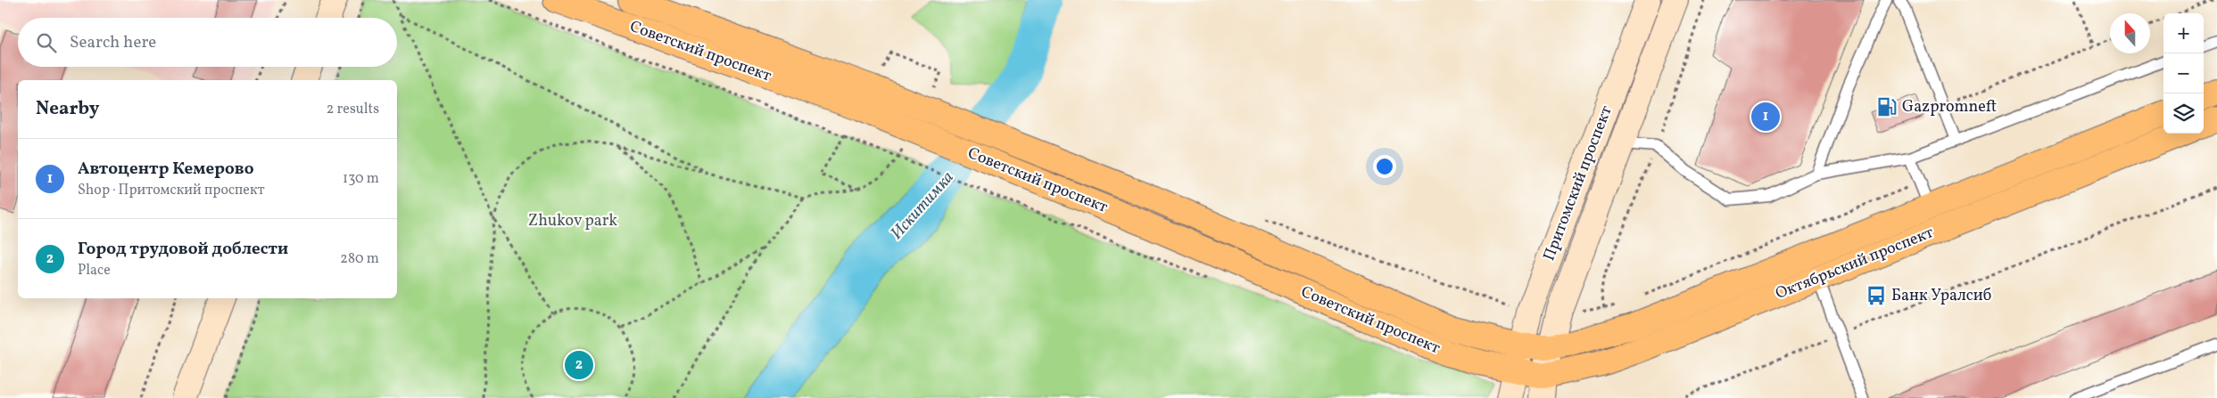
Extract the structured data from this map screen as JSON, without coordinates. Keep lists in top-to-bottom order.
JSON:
{
  "streets": {
    "main road": ["Советский проспект", "Притомский проспект", "Октябрьский проспект"]
  },
  "crossings": [
    ["Советский проспект", "Притомский проспект"],
    ["Советский проспект", "Октябрьский проспект"],
    ["Притомский проспект", "Октябрьский проспект"]
  ],
  "water": ["Искитимка"],
  "parks": ["Zhukov park"],
  "places": {
    "fuel station": ["Gazpromneft"],
    "bus stop": ["Банк Уралсиб"]
  },
  "north": "top",
  "page": {
    "map_buttons": ["+", "−"],
    "search": "Search here",
    "heading": ["Nearby", "2 results"],
    "pins": ["1", "2"],
    "list": [
      {
        "mark": "1",
        "name": "Автоцентр Кемерово",
        "note": "Shop · Притомский проспект",
        "value": "130 m"
      },
      {
        "mark": "2",
        "name": "Город трудовой доблести",
        "note": "Place",
        "value": "280 m"
      }
    ]
  }
}
